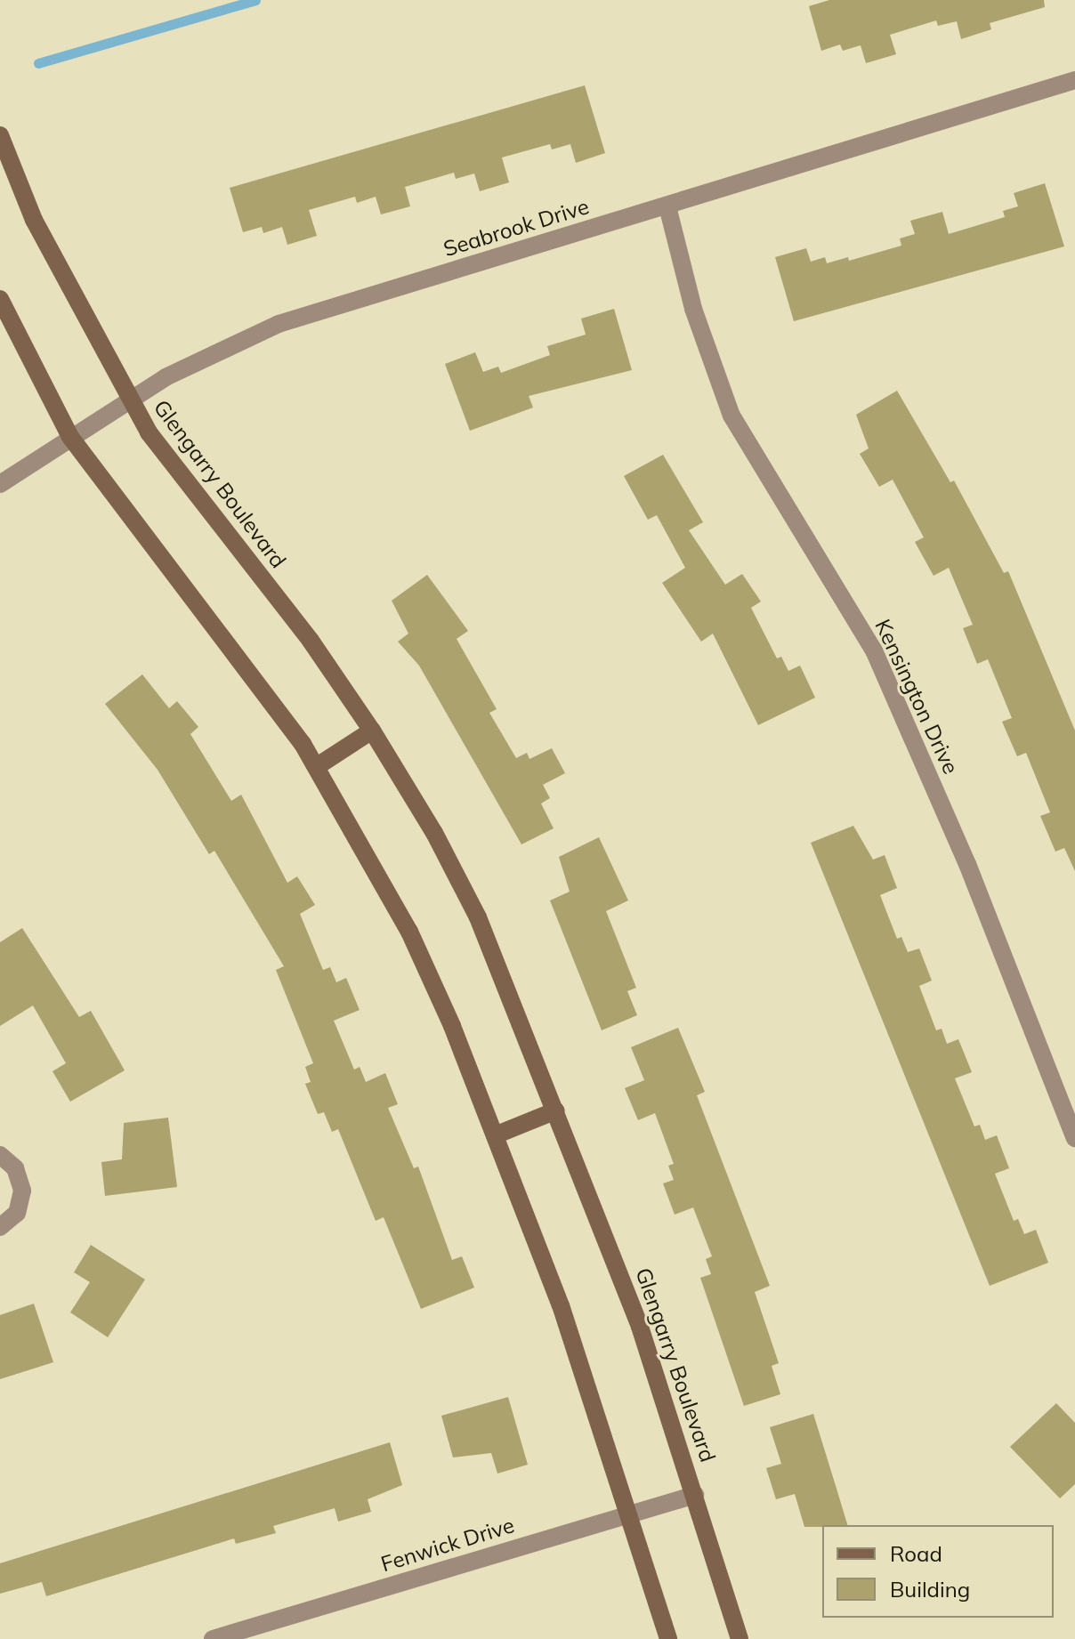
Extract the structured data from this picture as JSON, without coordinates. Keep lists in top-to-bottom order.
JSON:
{
  "streets": {
    "street": [
      "Seabrook Drive",
      "Glengarry Boulevard",
      "Kensington Drive",
      "Fenwick Drive"
    ]
  },
  "crossings": [
    ["Seabrook Drive", "Glengarry Boulevard"],
    ["Seabrook Drive", "Kensington Drive"],
    ["Glengarry Boulevard", "Fenwick Drive"]
  ],
  "legend": ["Road", "Building"]
}
